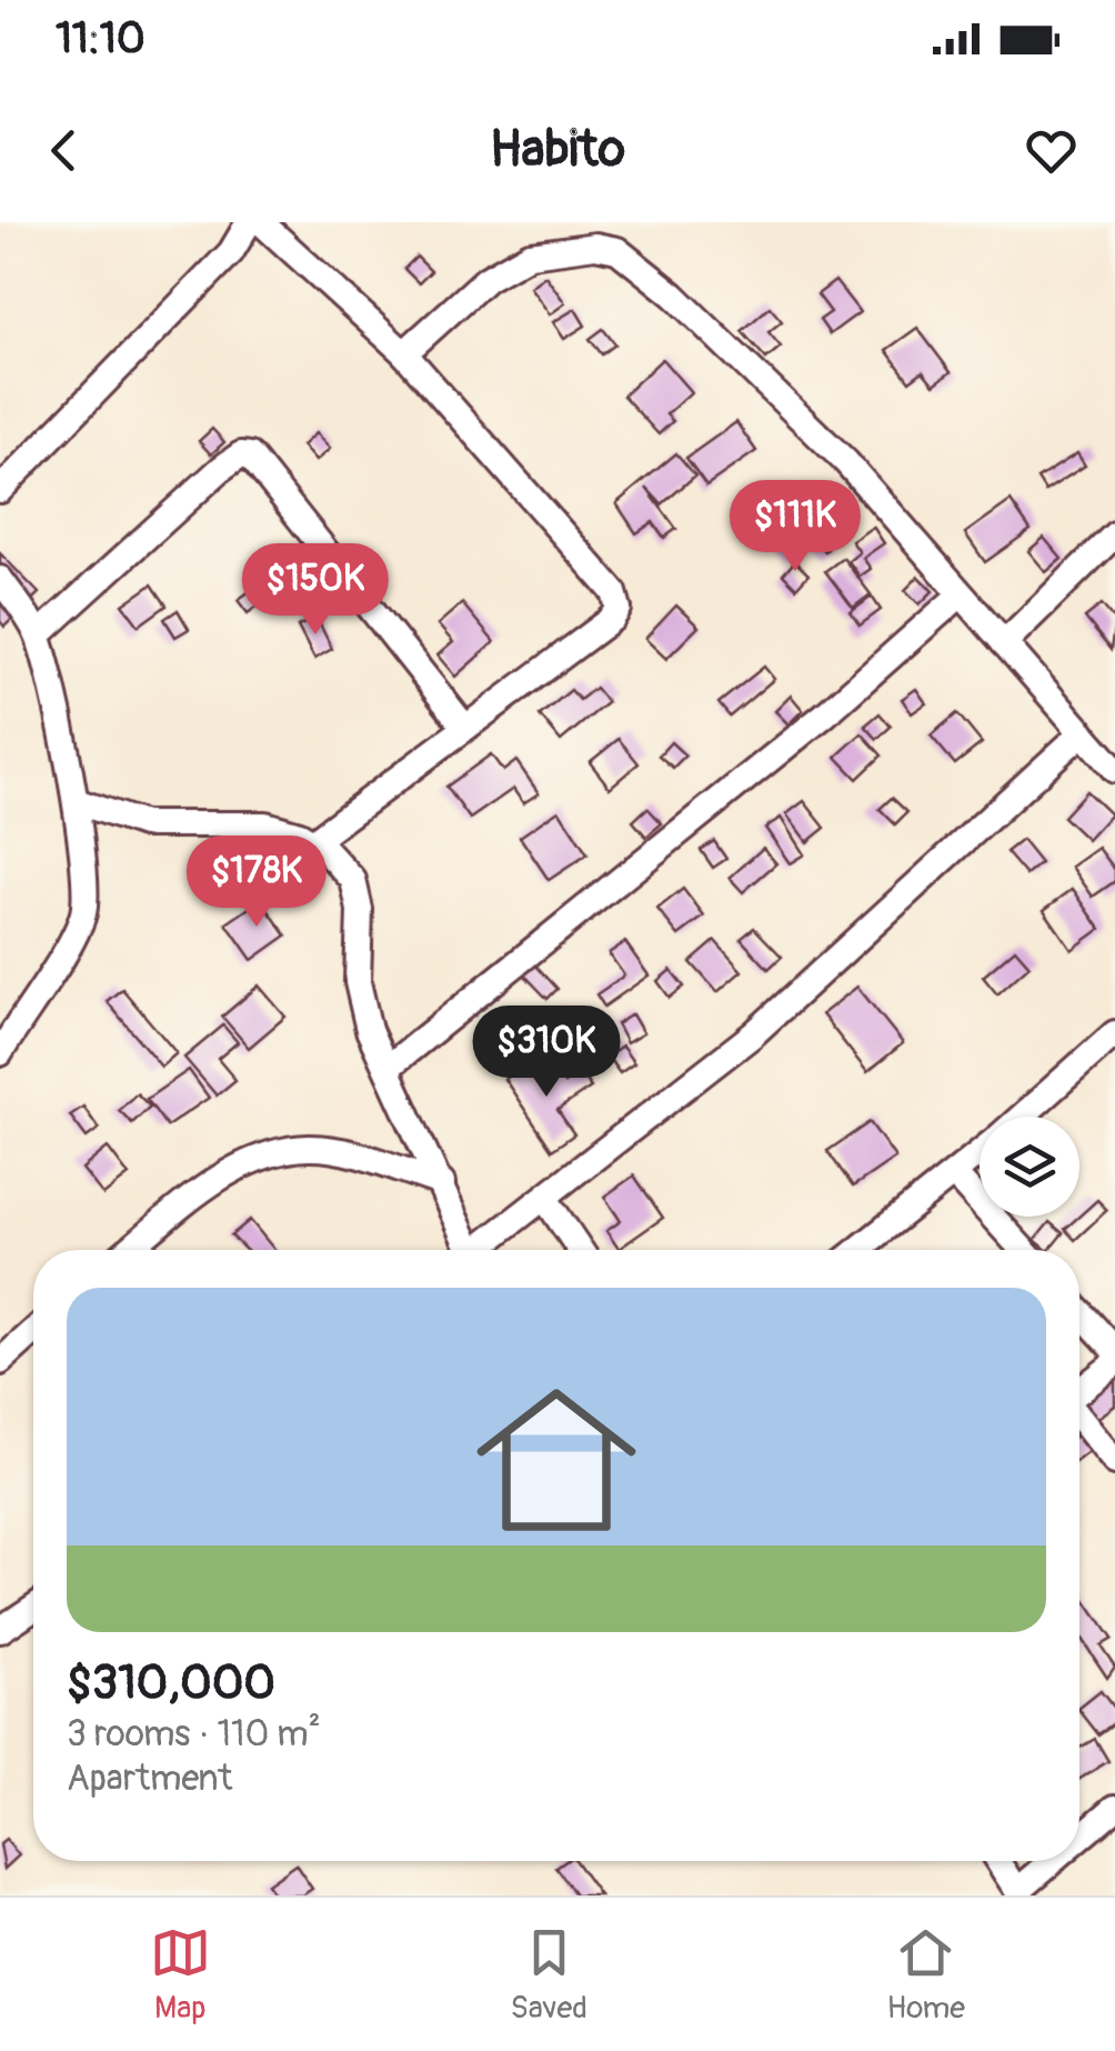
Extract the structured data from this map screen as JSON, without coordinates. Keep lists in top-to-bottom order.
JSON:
{
  "page": {
    "status": "11:10",
    "header": "Habito",
    "price": [
      "$111K",
      "$150K",
      "$178K",
      "$310K"
    ],
    "list": [
      {
        "name": "$310,000",
        "note": "3 rooms · 110 m² · Apartment"
      }
    ],
    "tabs": ["Map", "Saved", "Home"]
  }
}
